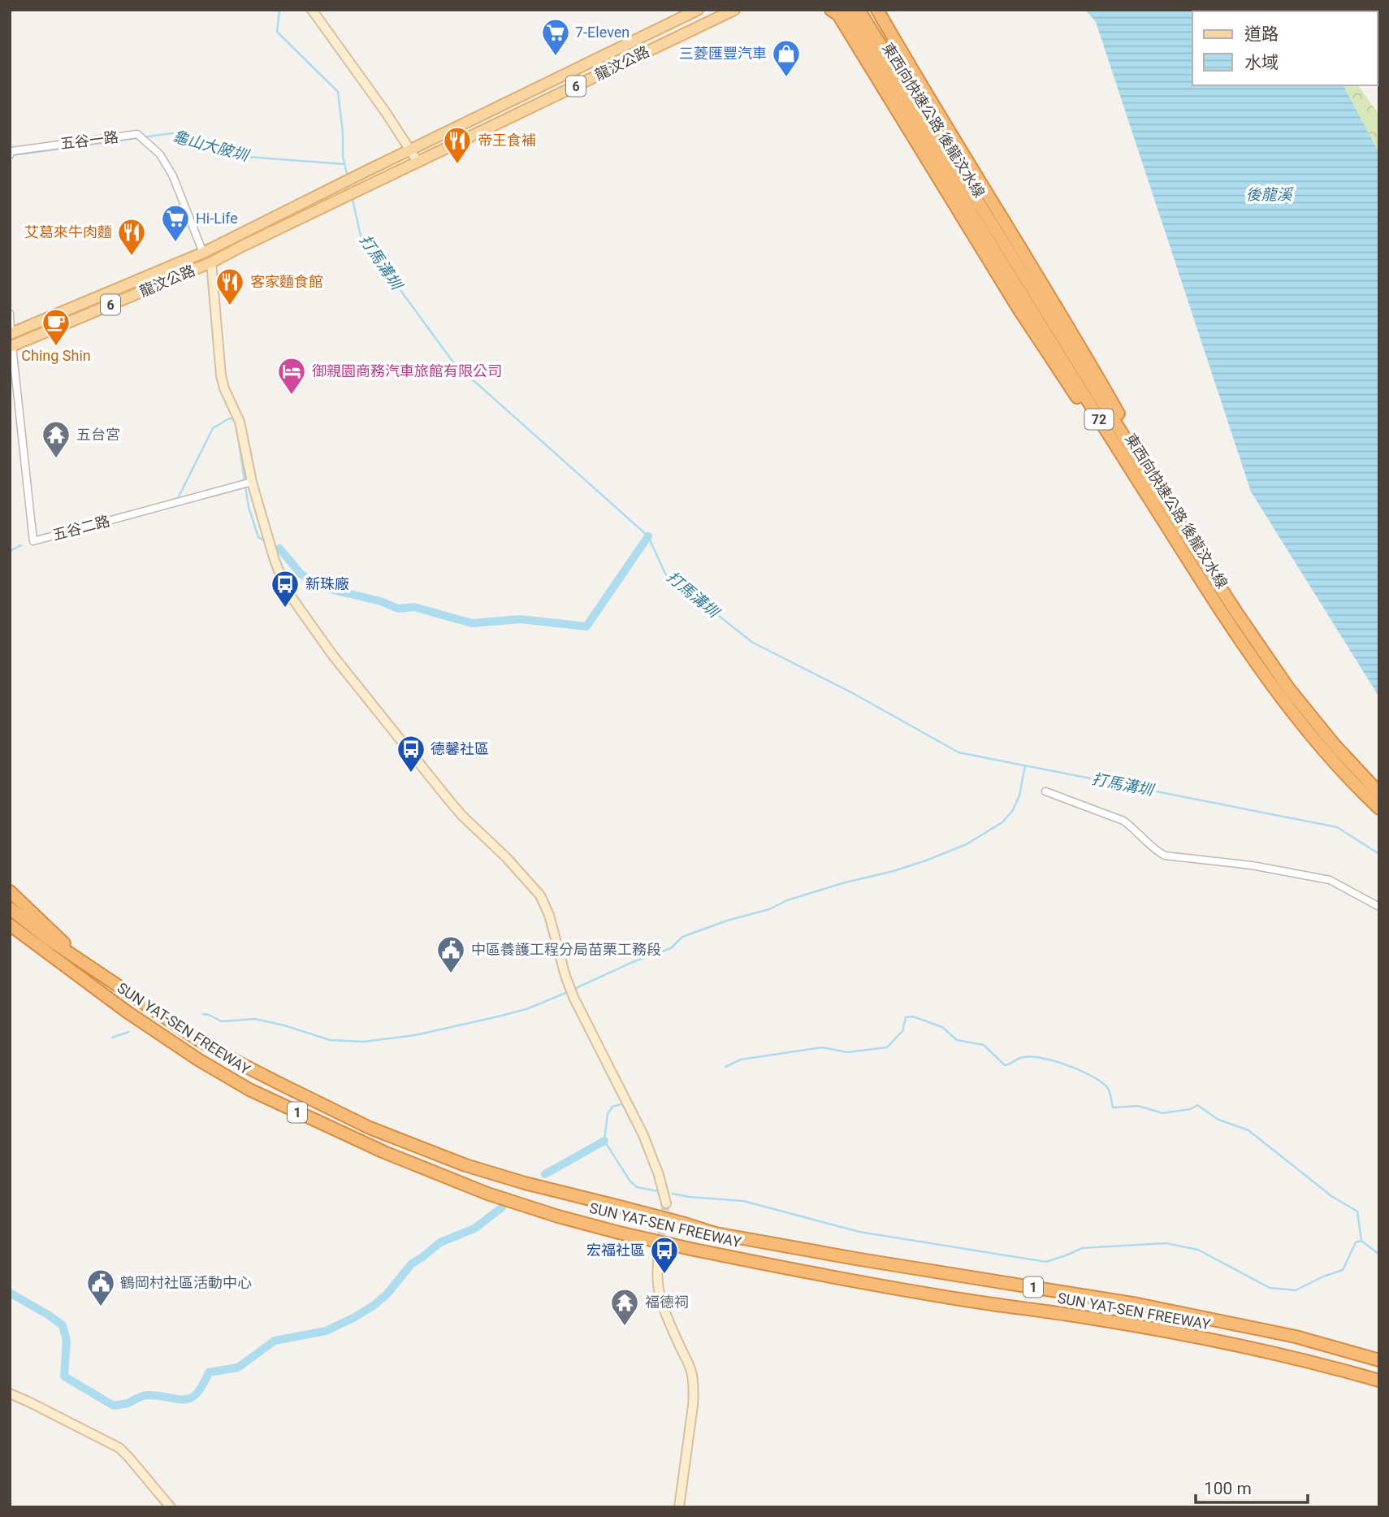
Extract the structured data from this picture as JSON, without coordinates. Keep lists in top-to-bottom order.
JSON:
{
  "streets": {
    "highway": [
      "東西向快速公路 後龍汶水線",
      "72",
      "SUN YAT-SEN FREEWAY",
      "1"
    ],
    "main road": ["龍汶公路", "6"],
    "street": ["五谷一路", "五谷二路"]
  },
  "crossings": [
    ["龍汶公路", "五谷一路"],
    ["龍汶公路", "五谷二路"]
  ],
  "water": ["龜山大陂圳", "後龍溪", "打馬溝圳"],
  "places": {
    "supermarket": ["7-Eleven", "Hi-Life"],
    "shop": ["三菱匯豐汽車"],
    "restaurant": ["帝王食補", "艾葛來牛肉麵", "客家麵食館"],
    "cafe": ["Ching Shin"],
    "hotel": ["御親園商務汽車旅館有限公司"],
    "temple": ["五台宮", "福德祠"],
    "bus stop": ["新珠廠", "德馨社區", "宏福社區"],
    "public building": ["中區養護工程分局苗栗工務段", "鶴岡村社區活動中心"]
  },
  "legend": ["道路", "水域"],
  "scale_bar": "100 m"
}
